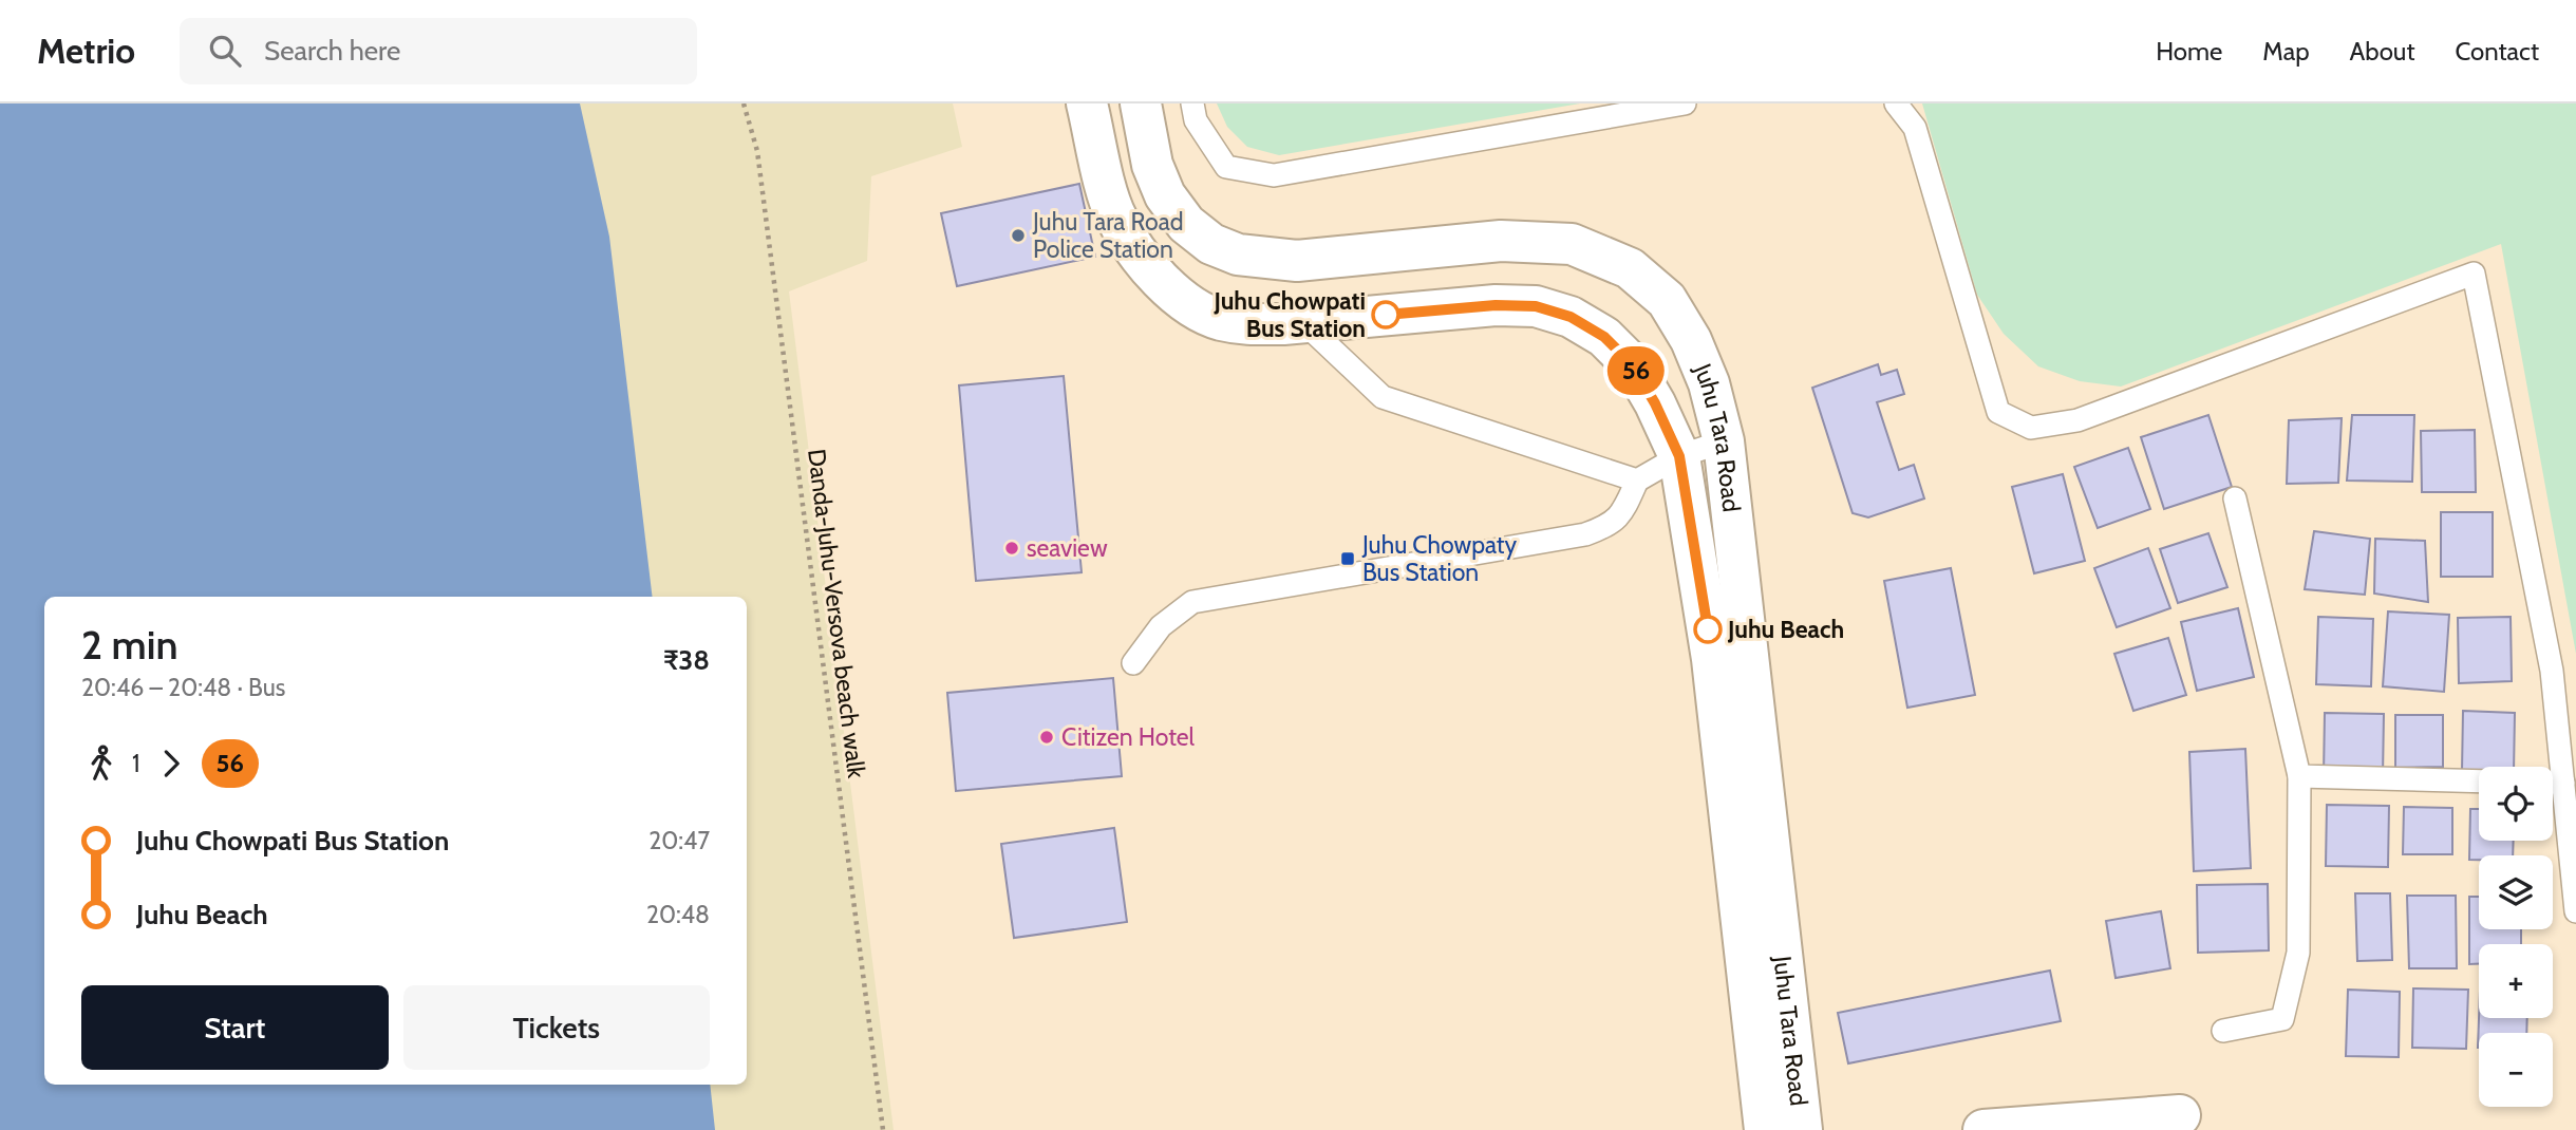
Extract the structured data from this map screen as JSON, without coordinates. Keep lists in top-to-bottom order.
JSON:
{
  "streets": {
    "main road": ["Juhu Tara Road"],
    "path": ["Danda-Juhu-Versova beach walk"]
  },
  "places": {
    "other": [
      "Juhu Tara Road Police Station",
      "Juhu Chowpati Bus Station",
      "seaview",
      "Juhu Beach",
      "Citizen Hotel"
    ],
    "transit": ["Juhu Chowpaty Bus Station"]
  },
  "lines": ["bus line 56"],
  "page": {
    "header": "Metrio",
    "search": "Search here",
    "nav": [
      "Home",
      "Map",
      "About",
      "Contact"
    ],
    "on_map": "56",
    "heading": ["2 min", "20:46 – 20:48 · Bus", "₹38"],
    "legs": ["1", "56"],
    "map_buttons": ["+", "−"],
    "list": [
      {
        "name": "Juhu Chowpati Bus Station",
        "value": "20:47"
      },
      {
        "name": "Juhu Beach",
        "value": "20:48"
      }
    ],
    "buttons": ["Start", "Tickets"]
  }
}
